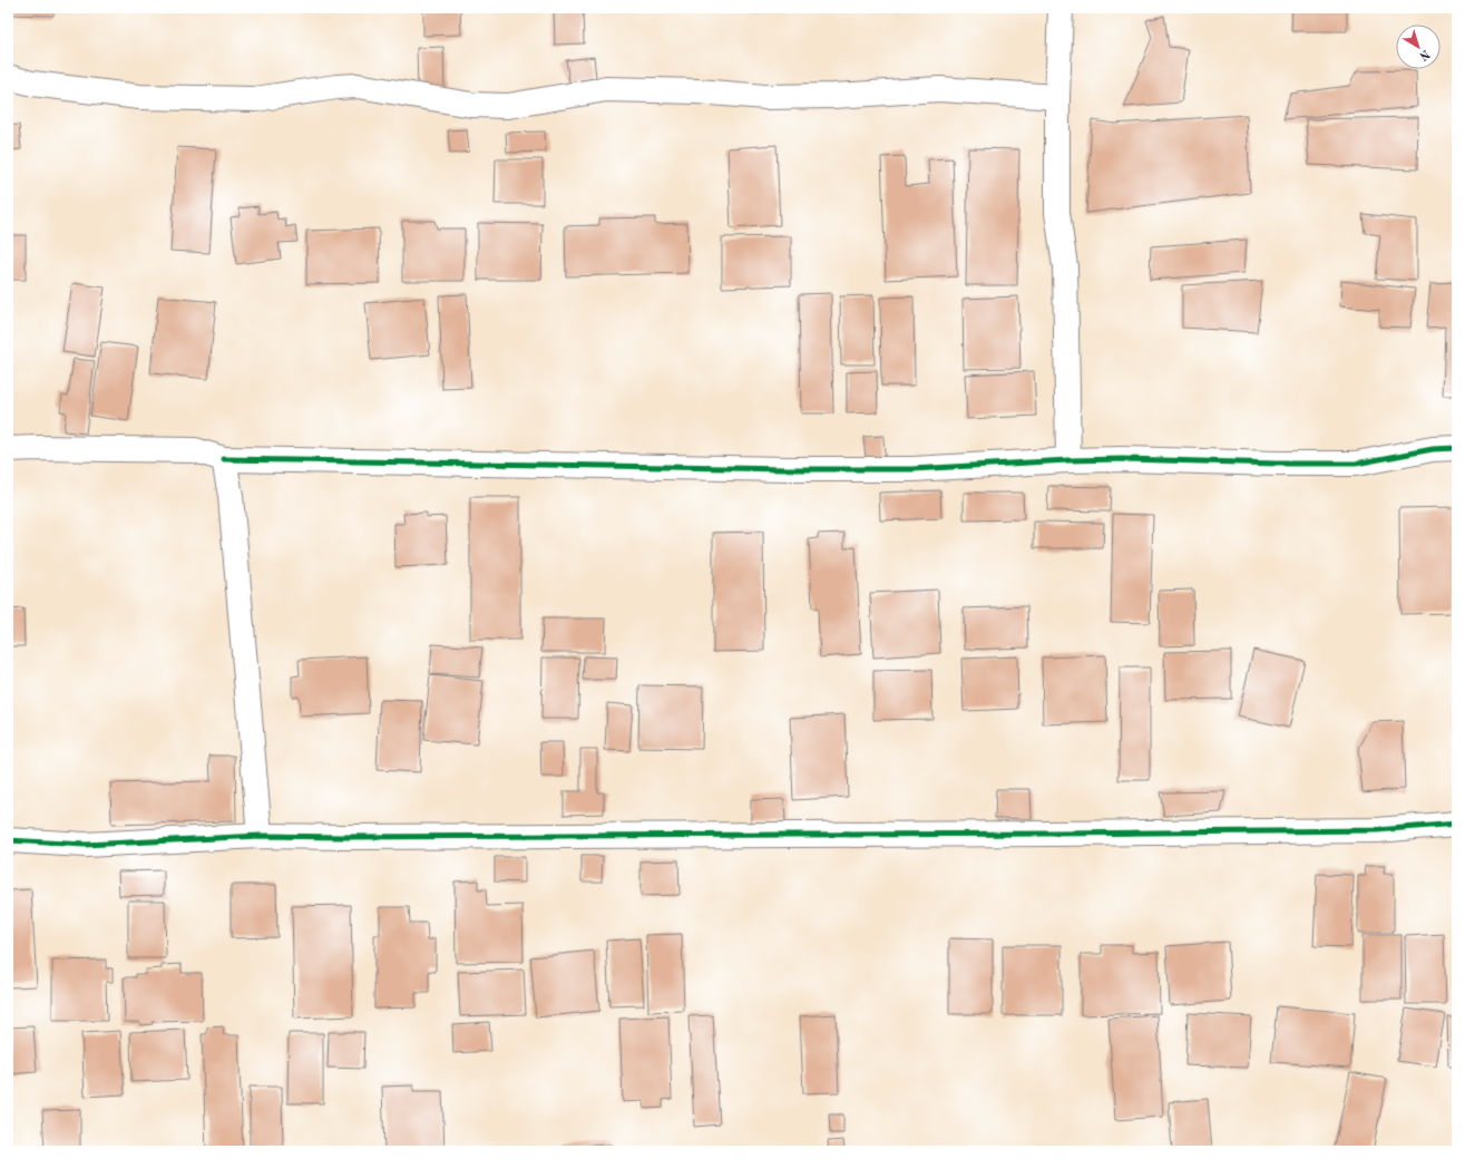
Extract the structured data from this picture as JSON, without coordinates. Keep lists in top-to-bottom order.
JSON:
{
  "north": "bottom right"
}
